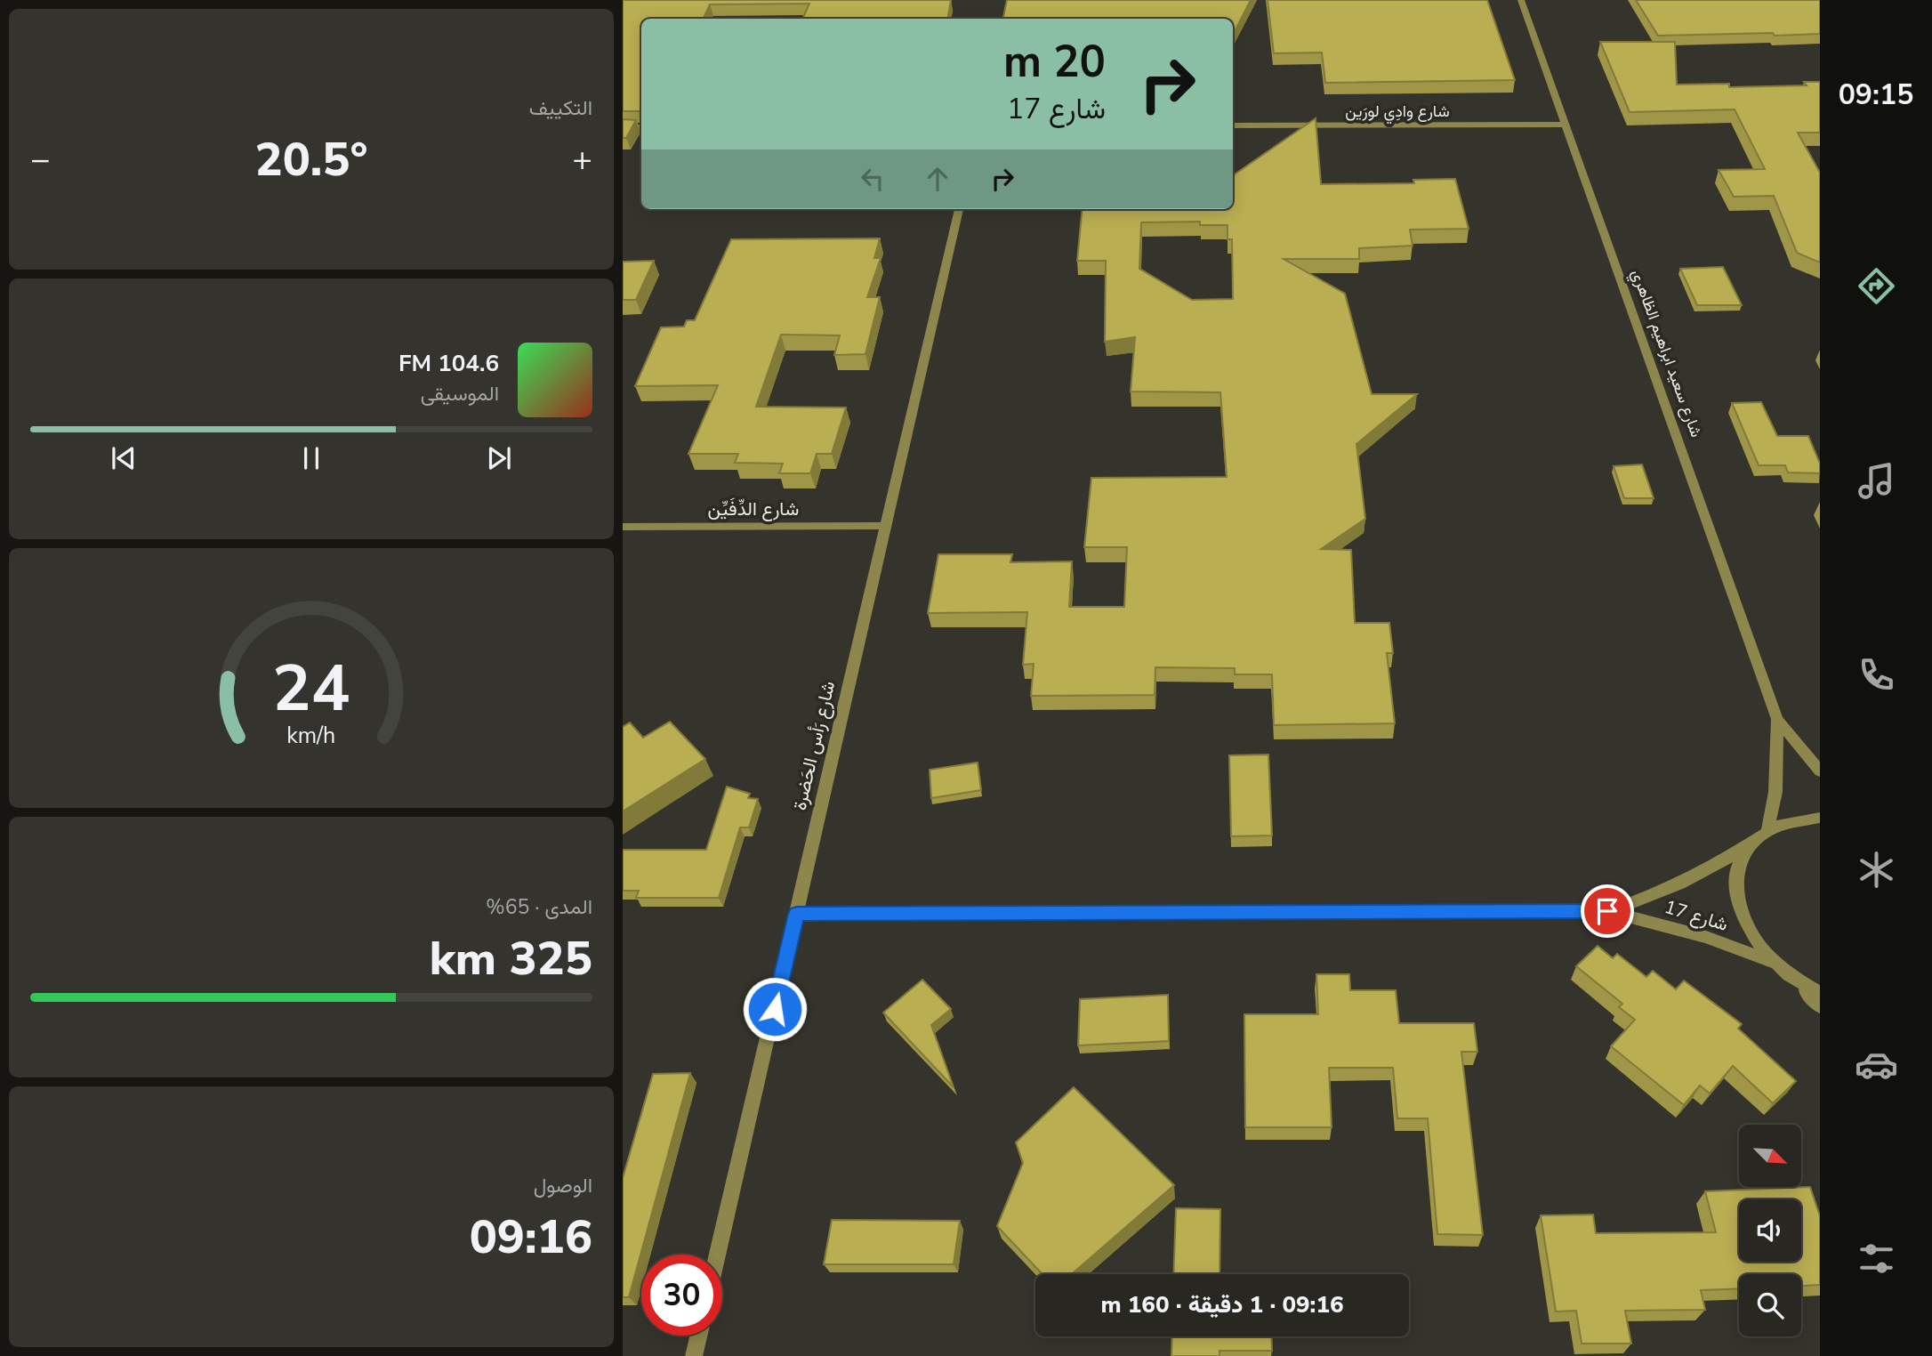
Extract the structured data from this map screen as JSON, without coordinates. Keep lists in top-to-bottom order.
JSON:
{
  "streets": {
    "street": [
      "شارع وادِي لورَين",
      "شارع سعيد ابراهيم الظاهري",
      "شارع الدِّفَيِّن",
      "شارع رَأس الحَضرة",
      "شارع 17"
    ]
  },
  "crossings": [
    ["شارع وادِي لورَين", "شارع سعيد ابراهيم الظاهري"],
    ["شارع سعيد ابراهيم الظاهري", "شارع 17"],
    ["شارع الدِّفَيِّن", "شارع رَأس الحَضرة"],
    ["شارع رَأس الحَضرة", "شارع 17"]
  ],
  "north": "bottom right",
  "page": {
    "tabs": "09:15",
    "tile": [
      "التكييف",
      ["المدى · 65%", "325 km"],
      ["الوصول", "09:16"]
    ],
    "turn": ["20 m", "شارع 17"],
    "heat": ["−", "20.5°", "+"],
    "song": ["104.6 FM", "الموسيقى"],
    "limit": "30",
    "trip": "09:16 · 1 دقيقة · 160 m",
    "gauge": ["24", "km/h"]
  }
}
